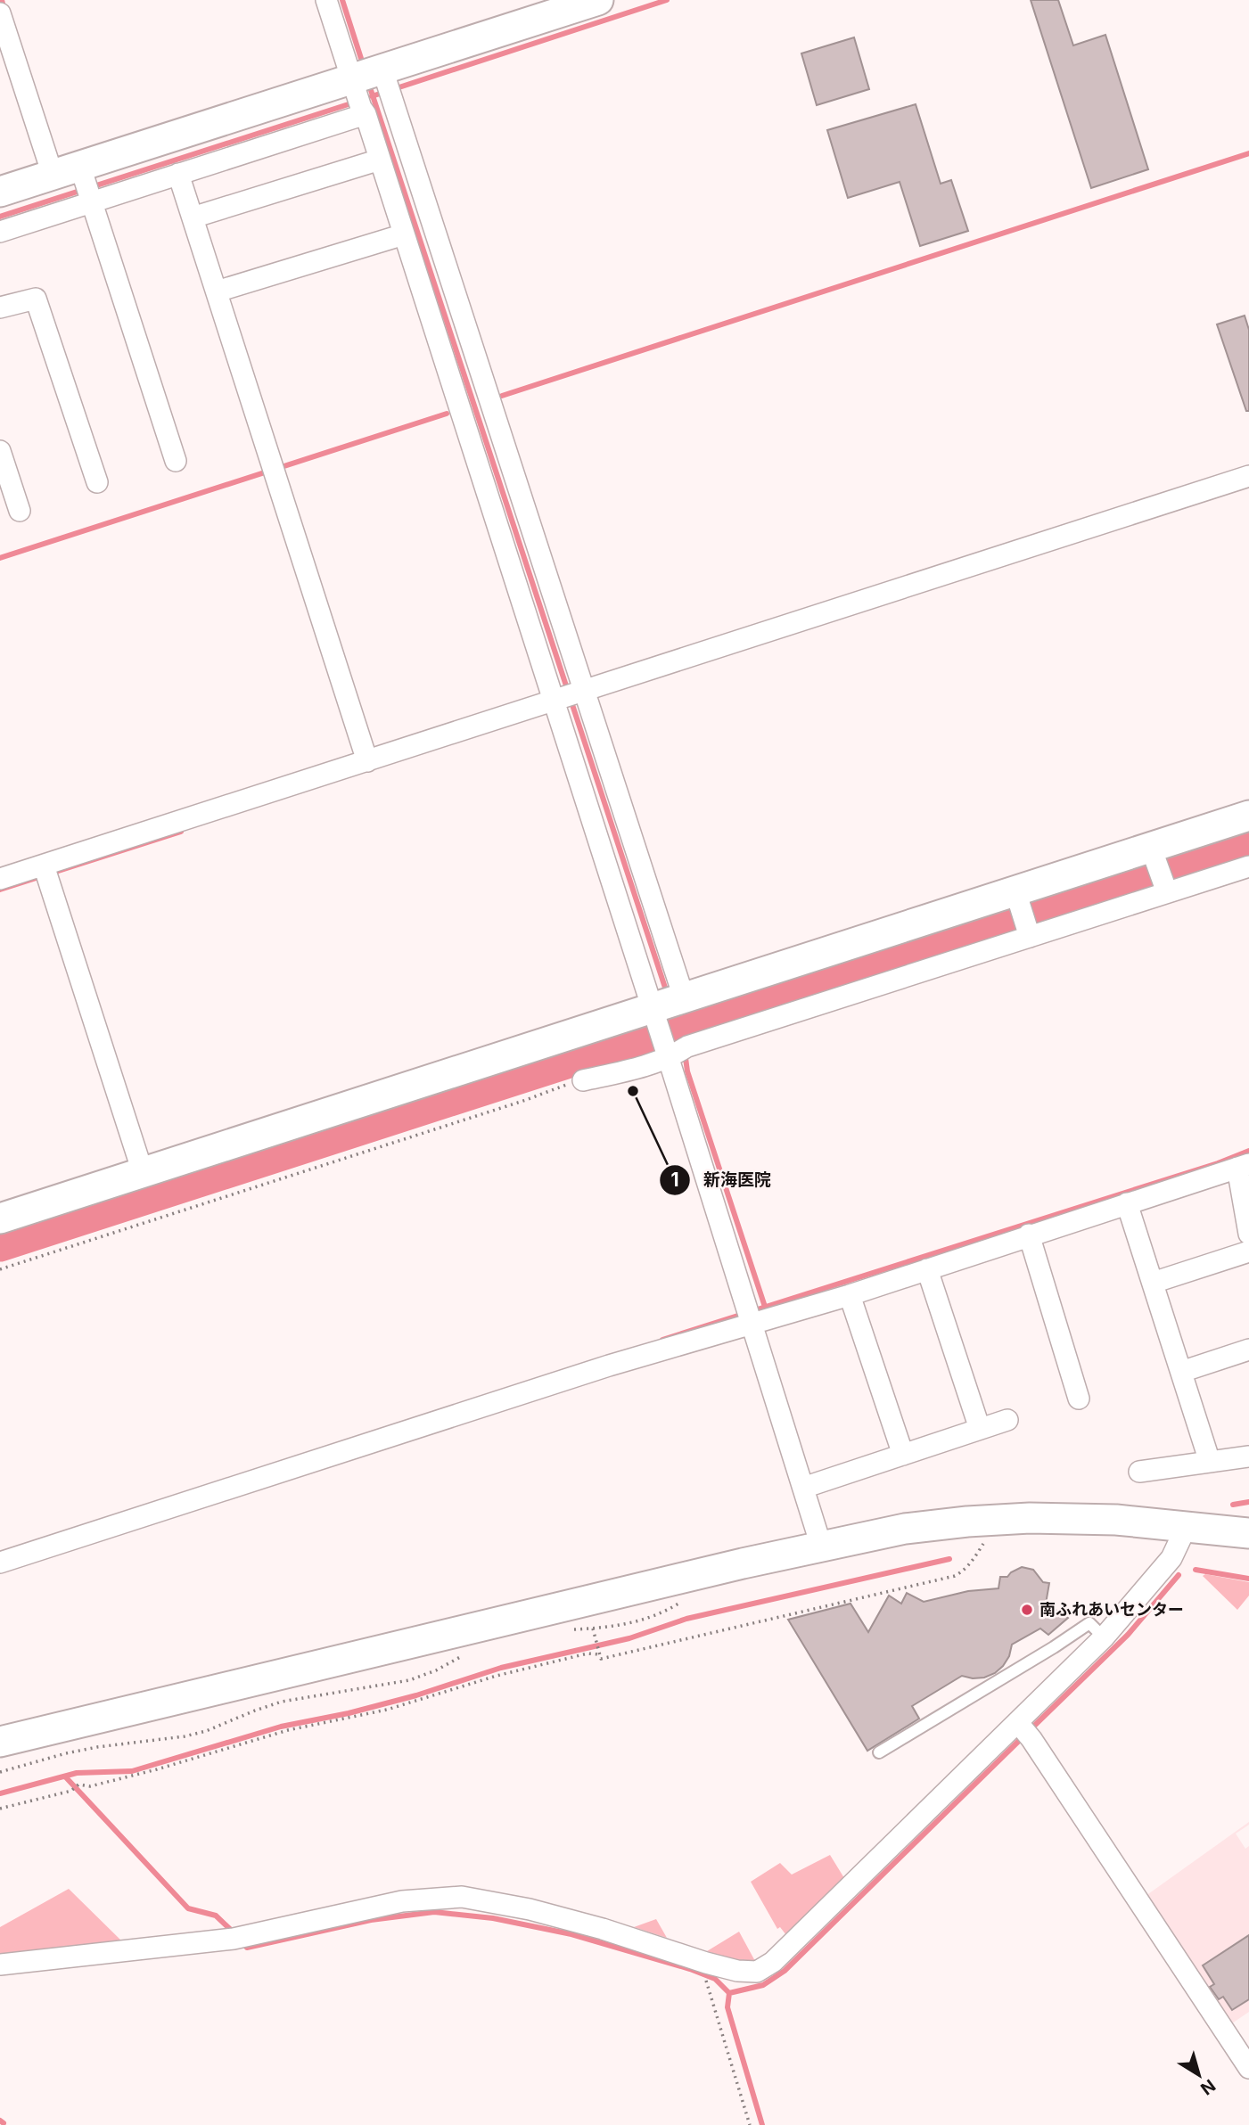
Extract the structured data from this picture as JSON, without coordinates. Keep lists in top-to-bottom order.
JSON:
{
  "places": ["新海医院", "南ふれあいセンター"],
  "north": "bottom right"
}
